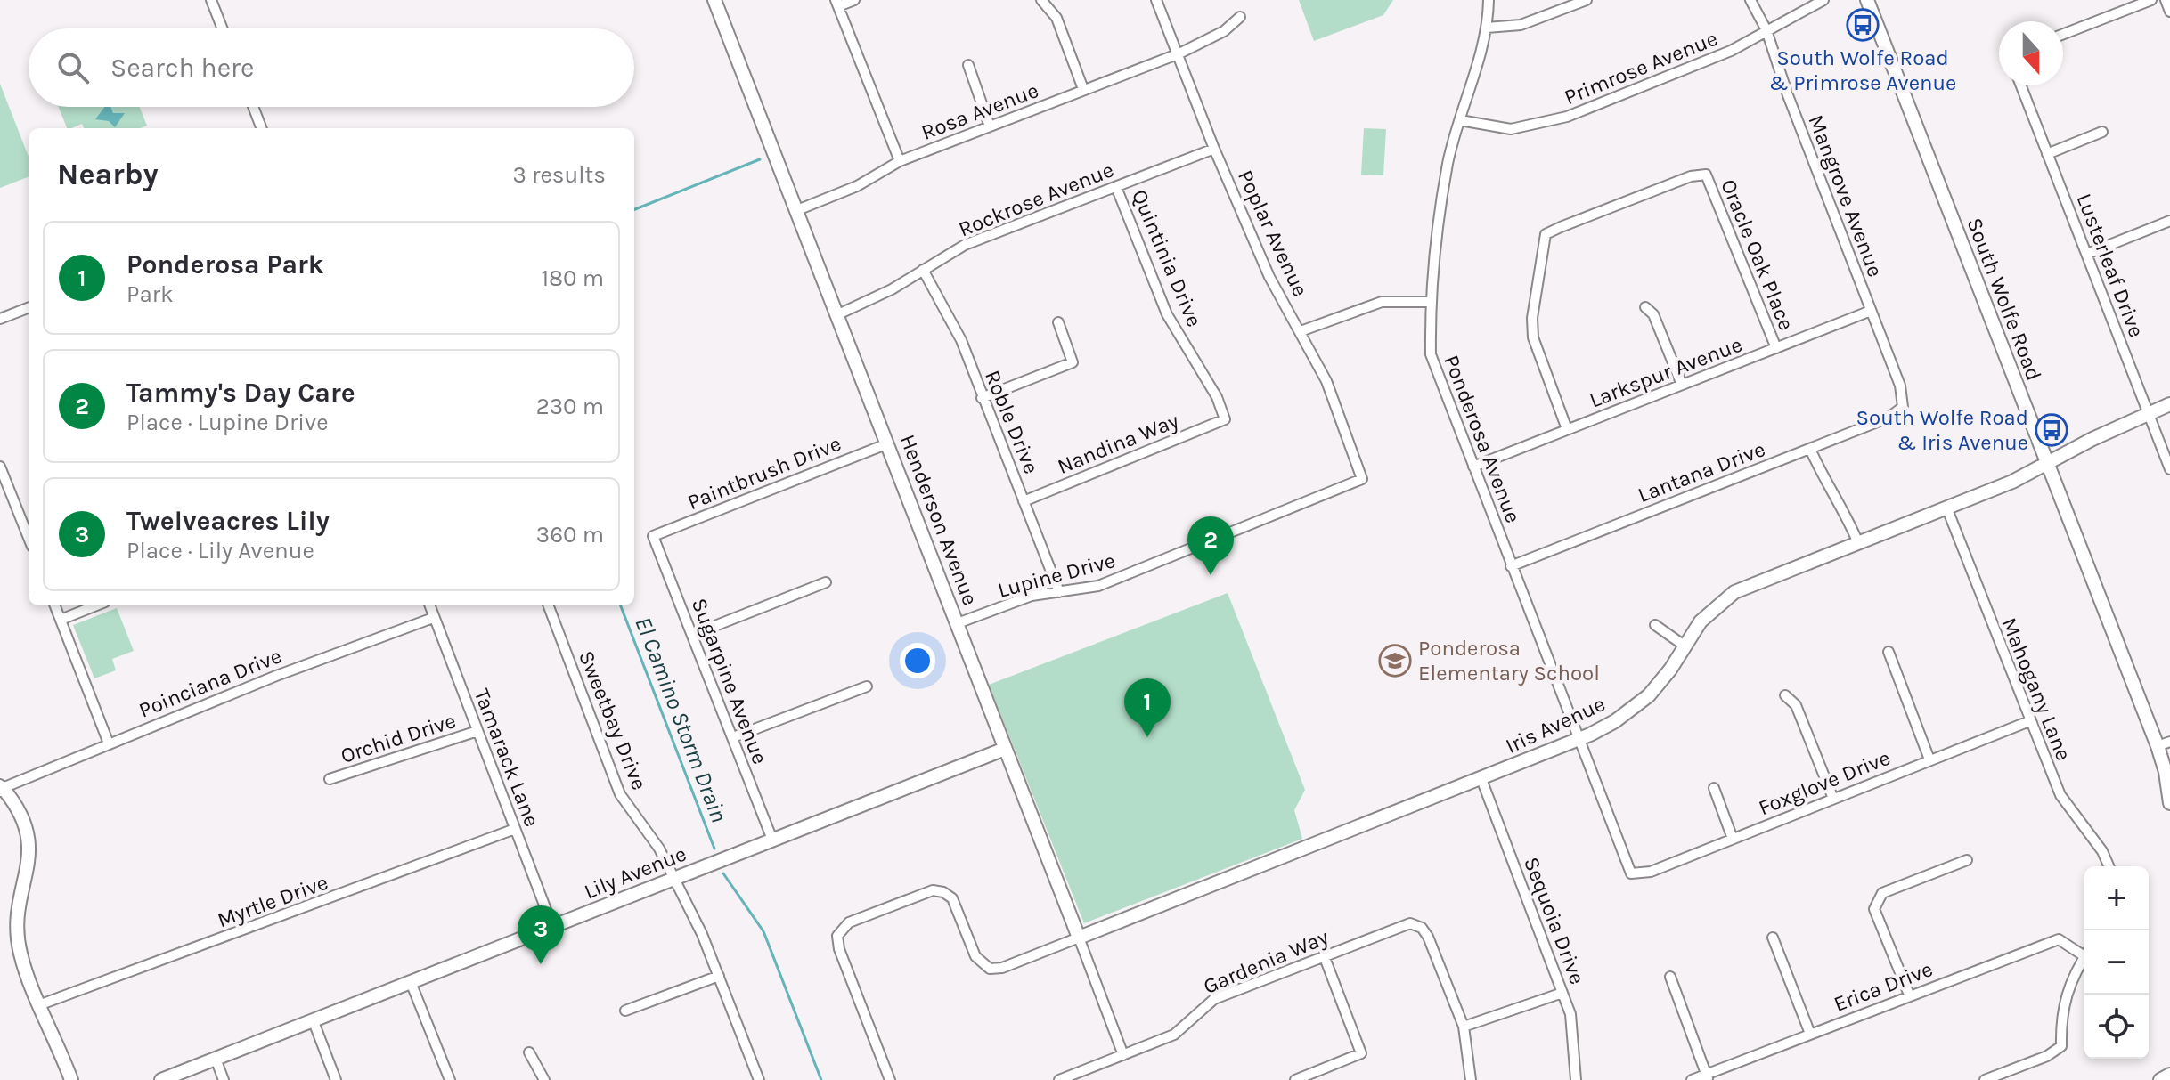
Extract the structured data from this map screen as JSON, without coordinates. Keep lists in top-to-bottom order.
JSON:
{
  "streets": {
    "street": [
      "Primrose Avenue",
      "Rosa Avenue",
      "Mangrove Avenue",
      "Rockrose Avenue",
      "Poplar Avenue",
      "Oracle Oak Place",
      "Quintinia Drive",
      "Lusterleaf Drive",
      "South Wolfe Road",
      "Larkspur Avenue",
      "Roble Drive",
      "Ponderosa Avenue",
      "Nandina Way",
      "Lantana Drive",
      "Paintbrush Drive",
      "Henderson Avenue",
      "Lupine Drive",
      "Sugarpine Avenue",
      "Poinciana Drive",
      "Mahogany Lane",
      "Sweetbay Drive",
      "Iris Avenue",
      "Orchid Drive",
      "Tamarack Lane",
      "Foxglove Drive",
      "Lily Avenue",
      "Myrtle Drive",
      "Sequoia Drive",
      "Gardenia Way",
      "Erica Drive"
    ]
  },
  "crossings": [
    ["Primrose Avenue", "Mangrove Avenue"],
    ["Primrose Avenue", "Ponderosa Avenue"],
    ["Rosa Avenue", "Poplar Avenue"],
    ["Rosa Avenue", "Henderson Avenue"],
    ["Mangrove Avenue", "Larkspur Avenue"],
    ["Mangrove Avenue", "Lantana Drive"],
    ["Rockrose Avenue", "Poplar Avenue"],
    ["Rockrose Avenue", "Quintinia Drive"],
    ["Rockrose Avenue", "Roble Drive"],
    ["Rockrose Avenue", "Henderson Avenue"],
    ["Poplar Avenue", "Lupine Drive"],
    ["Oracle Oak Place", "Larkspur Avenue"],
    ["Quintinia Drive", "Nandina Way"],
    ["Lusterleaf Drive", "Iris Avenue"],
    ["South Wolfe Road", "Iris Avenue"],
    ["Larkspur Avenue", "Ponderosa Avenue"],
    ["Roble Drive", "Nandina Way"],
    ["Roble Drive", "Lupine Drive"],
    ["Ponderosa Avenue", "Lantana Drive"],
    ["Ponderosa Avenue", "Iris Avenue"],
    ["Ponderosa Avenue", "Foxglove Drive"],
    ["Paintbrush Drive", "Henderson Avenue"],
    ["Paintbrush Drive", "Sugarpine Avenue"],
    ["Henderson Avenue", "Lupine Drive"],
    ["Henderson Avenue", "Iris Avenue"],
    ["Henderson Avenue", "Lily Avenue"],
    ["Henderson Avenue", "Gardenia Way"],
    ["Sugarpine Avenue", "Lily Avenue"],
    ["Poinciana Drive", "Tamarack Lane"],
    ["Mahogany Lane", "Iris Avenue"],
    ["Mahogany Lane", "Foxglove Drive"],
    ["Sweetbay Drive", "Lily Avenue"],
    ["Iris Avenue", "Sequoia Drive"],
    ["Orchid Drive", "Tamarack Lane"],
    ["Tamarack Lane", "Lily Avenue"],
    ["Tamarack Lane", "Myrtle Drive"]
  ],
  "water": ["El Camino Storm Drain"],
  "places": {
    "bus stop": ["South Wolfe Road & Primrose Avenue", "South Wolfe Road & Iris Avenue"],
    "school or university": ["Ponderosa Elementary School"]
  },
  "north": "bottom",
  "page": {
    "search": "Search here",
    "heading": ["Nearby", "3 results"],
    "list": [
      {
        "mark": "1",
        "name": "Ponderosa Park",
        "note": "Park",
        "value": "180 m"
      },
      {
        "mark": "2",
        "name": "Tammy's Day Care",
        "note": "Place · Lupine Drive",
        "value": "230 m"
      },
      {
        "mark": "3",
        "name": "Twelveacres Lily",
        "note": "Place · Lily Avenue",
        "value": "360 m"
      }
    ],
    "pins": ["2", "1", "3"],
    "map_buttons": ["+", "−"]
  }
}
